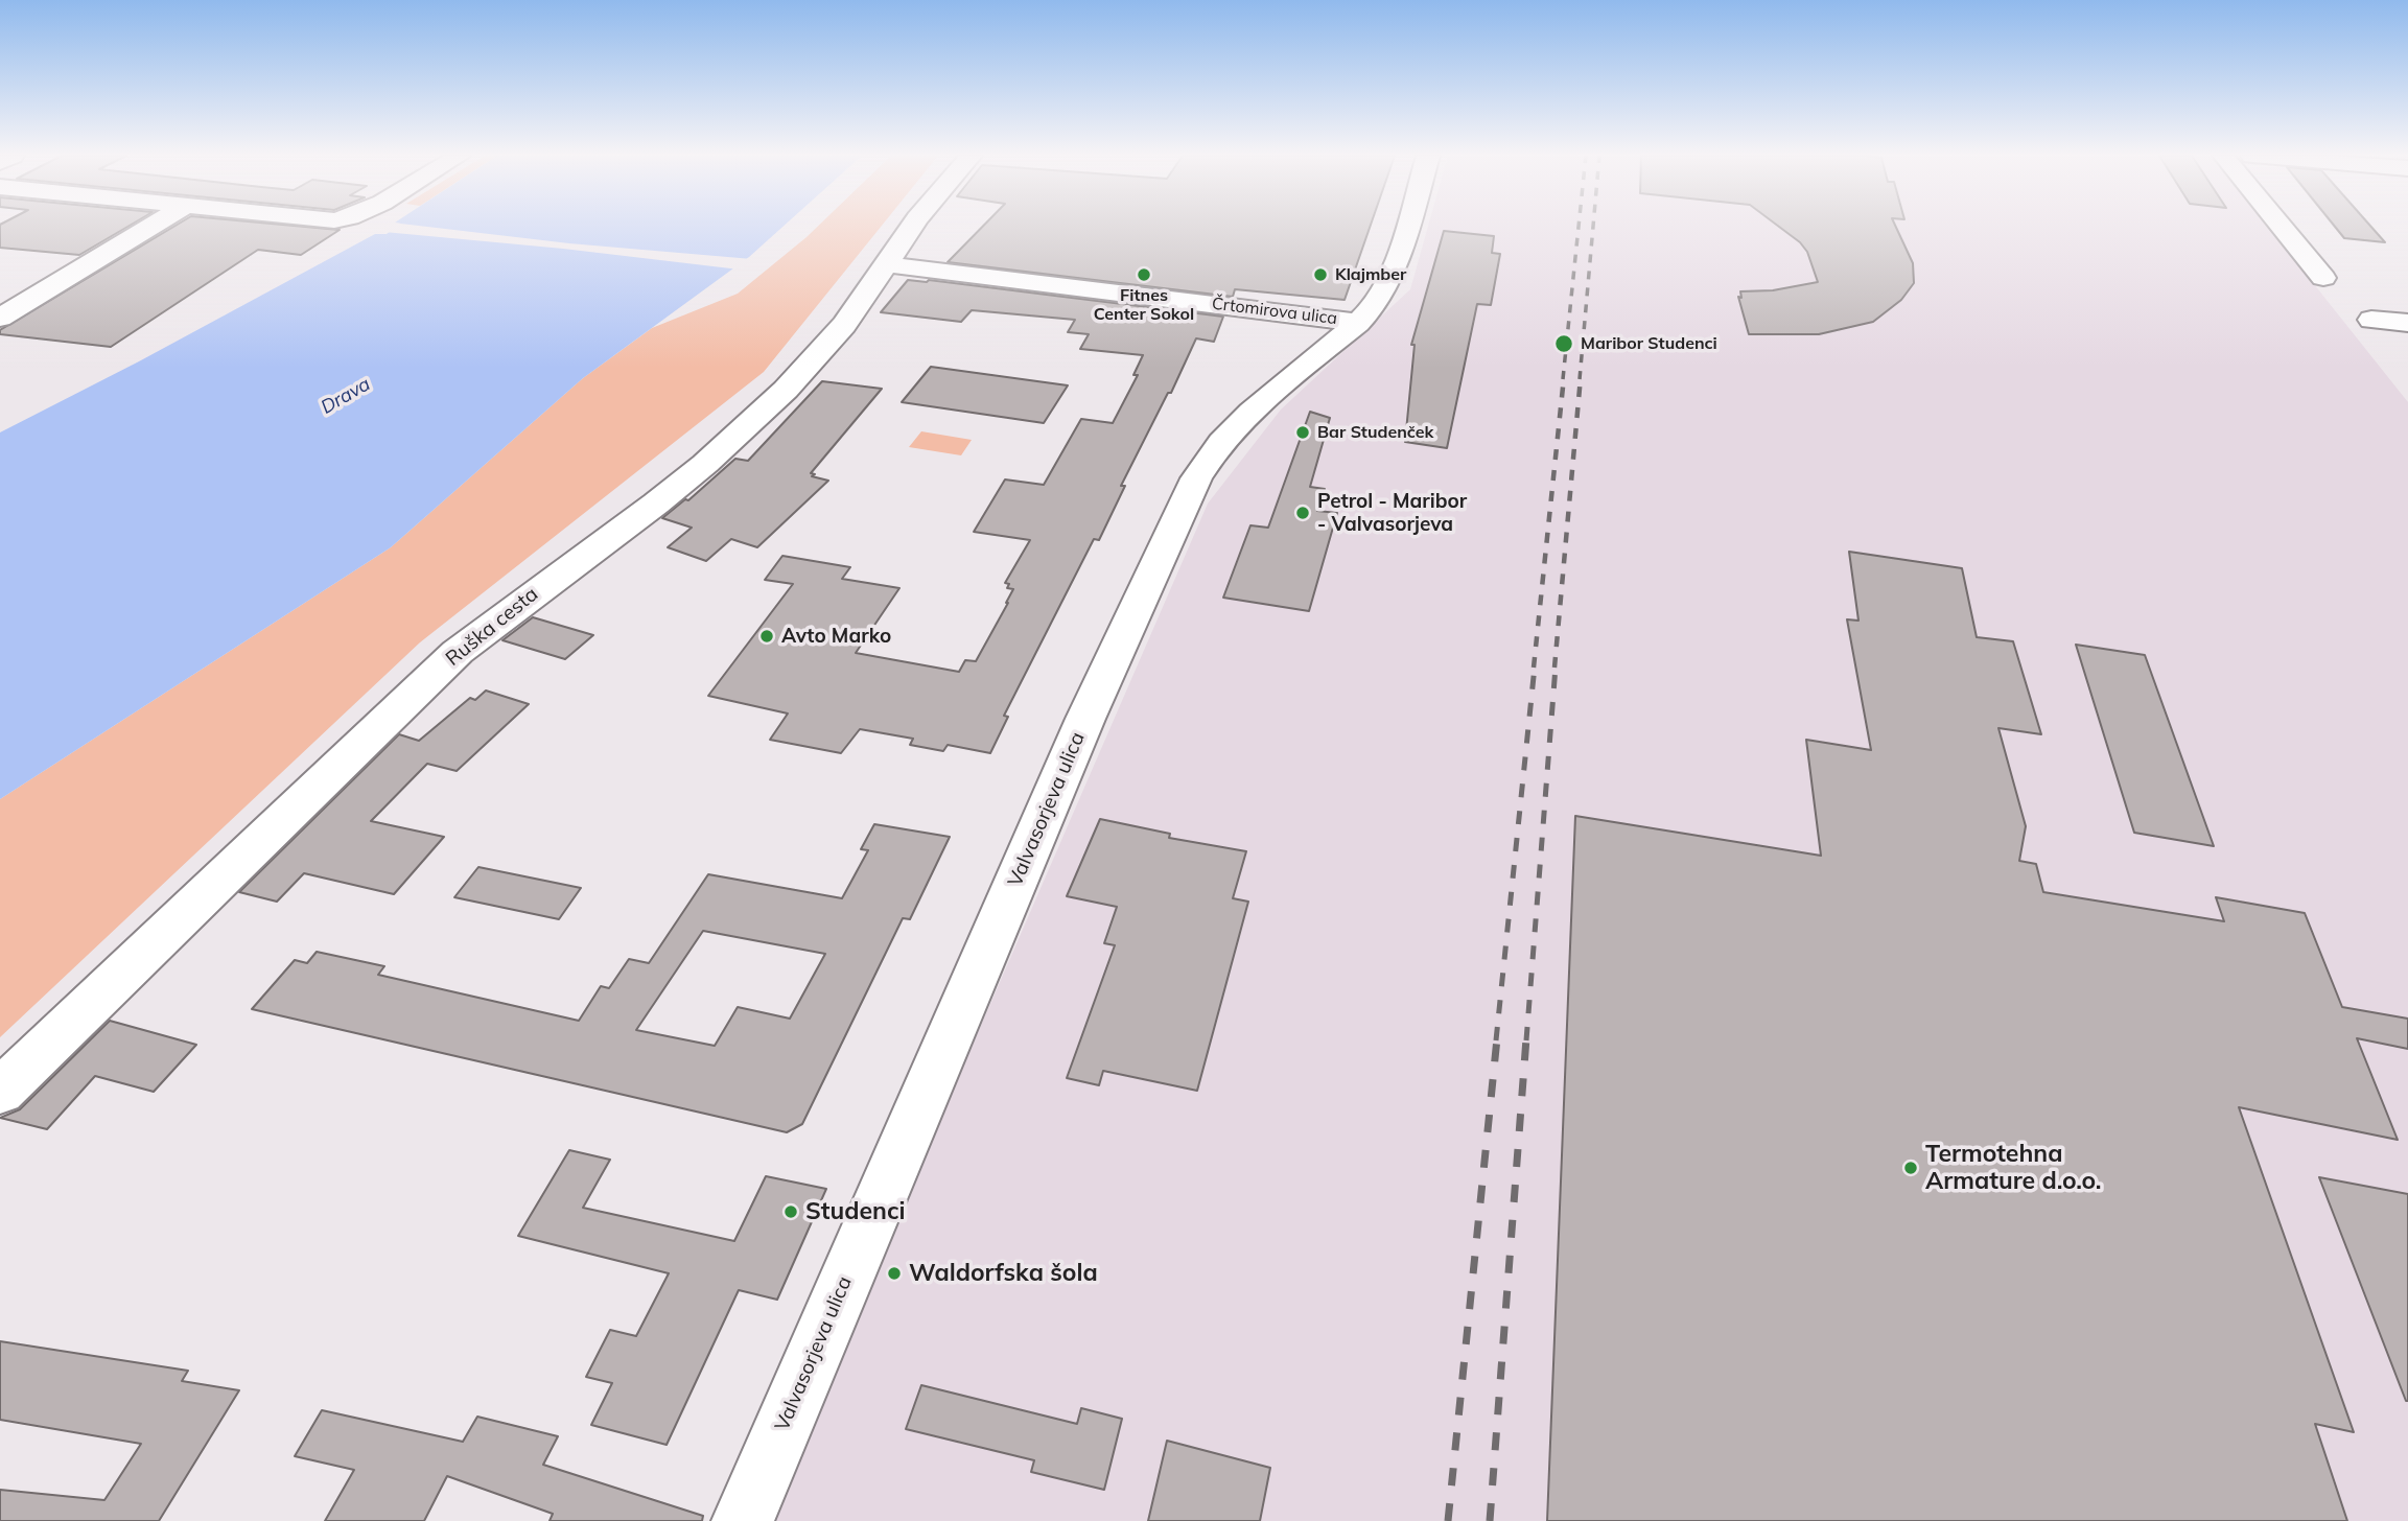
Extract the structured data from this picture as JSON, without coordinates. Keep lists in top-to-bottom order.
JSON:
{
  "streets": {
    "street": ["Črtomirova ulica", "Ruška cesta", "Valvasorjeva ulica"]
  },
  "crossings": [
    ["Črtomirova ulica", "Ruška cesta"],
    ["Črtomirova ulica", "Valvasorjeva ulica"]
  ],
  "water": ["Drava"],
  "places": [
    "Fitnes Center Sokol",
    "Klajmber",
    "Maribor Studenci",
    "Bar Studenček",
    "Petrol - Maribor - Valvasorjeva",
    "Avto Marko",
    "Termotehna Armature d.o.o.",
    "Studenci",
    "Waldorfska šola"
  ]
}
